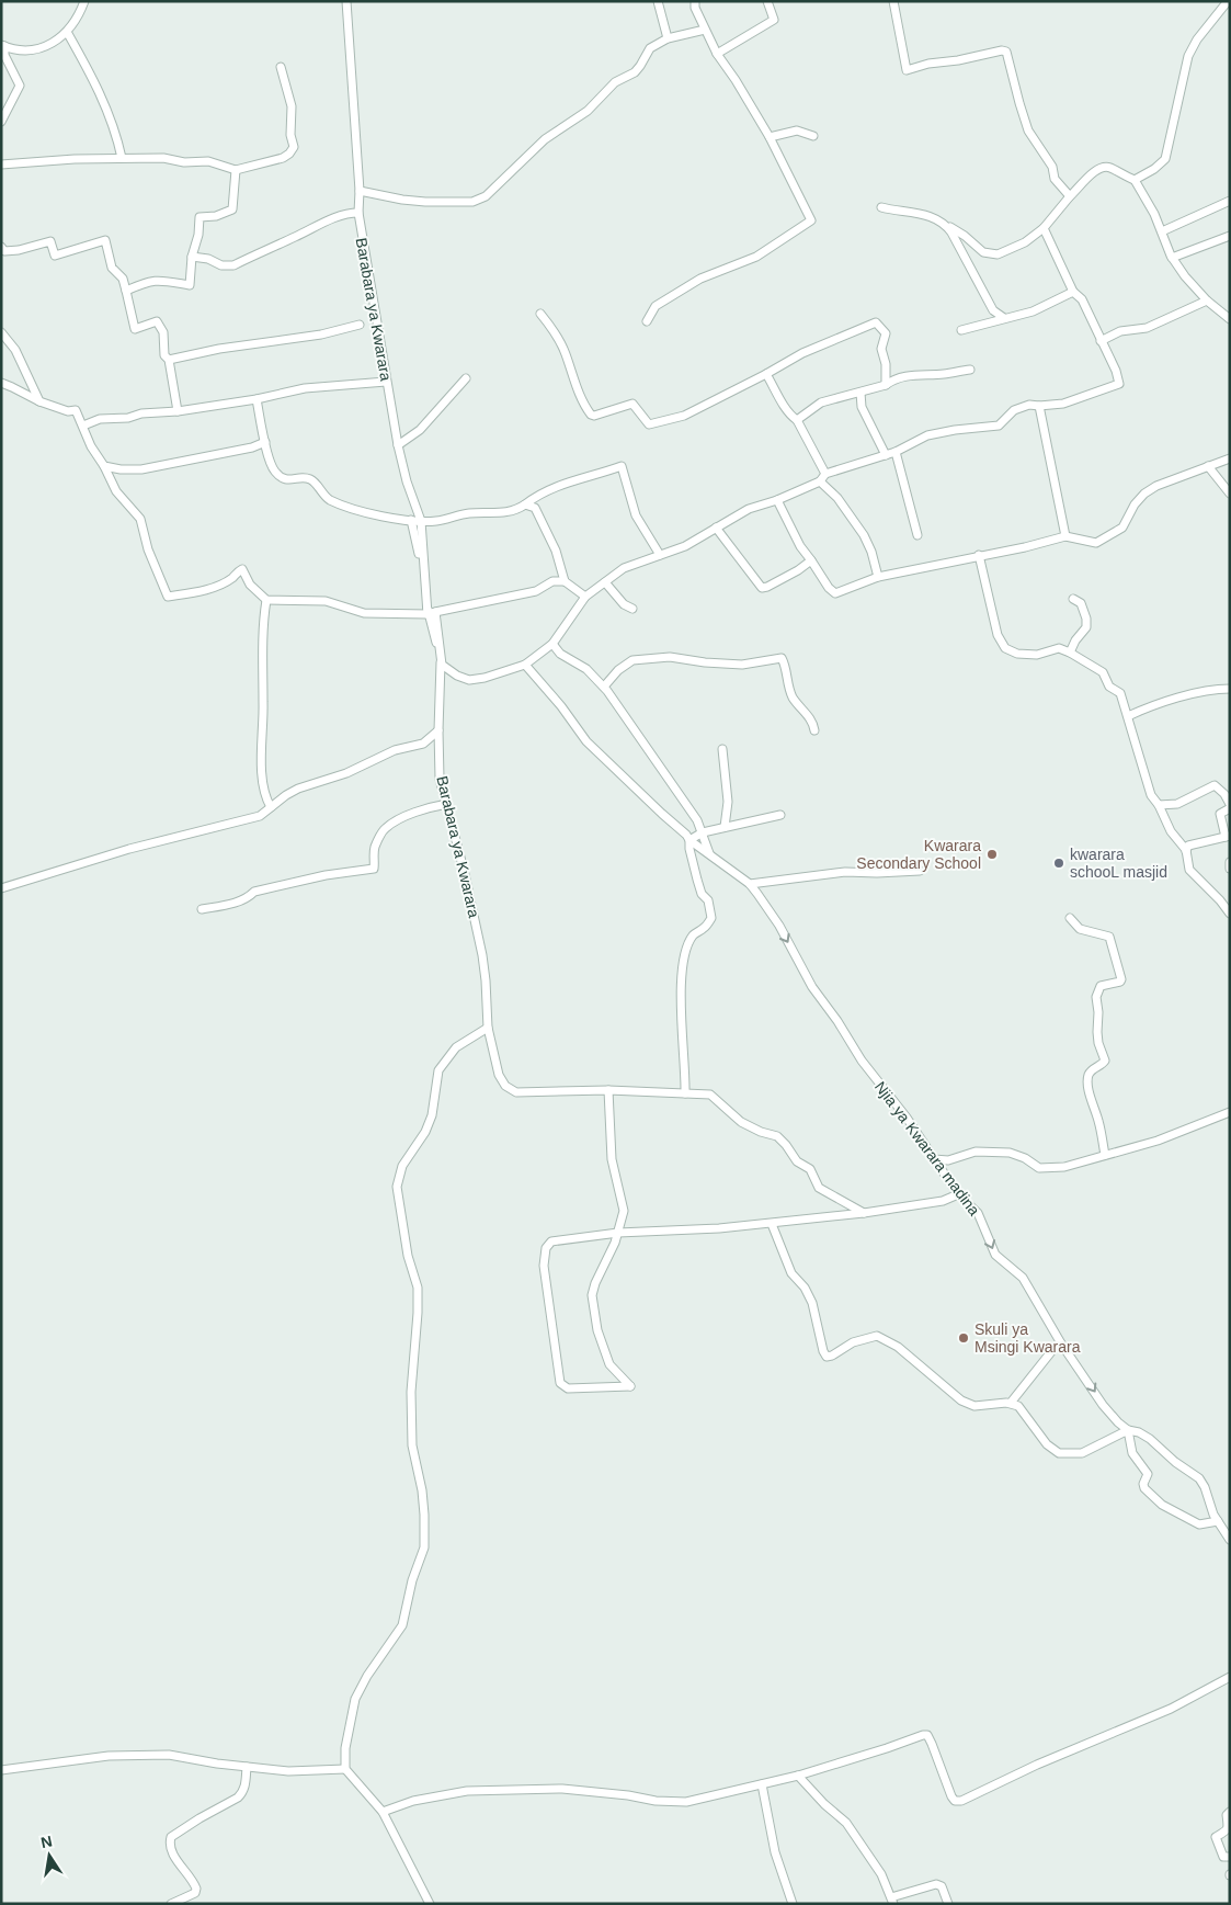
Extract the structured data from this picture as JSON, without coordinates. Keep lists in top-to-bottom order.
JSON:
{
  "streets": {
    "street": ["Barabara ya Kwarara", "Njia ya Kwarara madina"]
  },
  "one_way": ["Njia ya Kwarara madina"],
  "places": ["Kwarara Secondary School", "kwarara schooL masjid", "Skuli ya Msingi Kwarara"],
  "north": "top"
}
